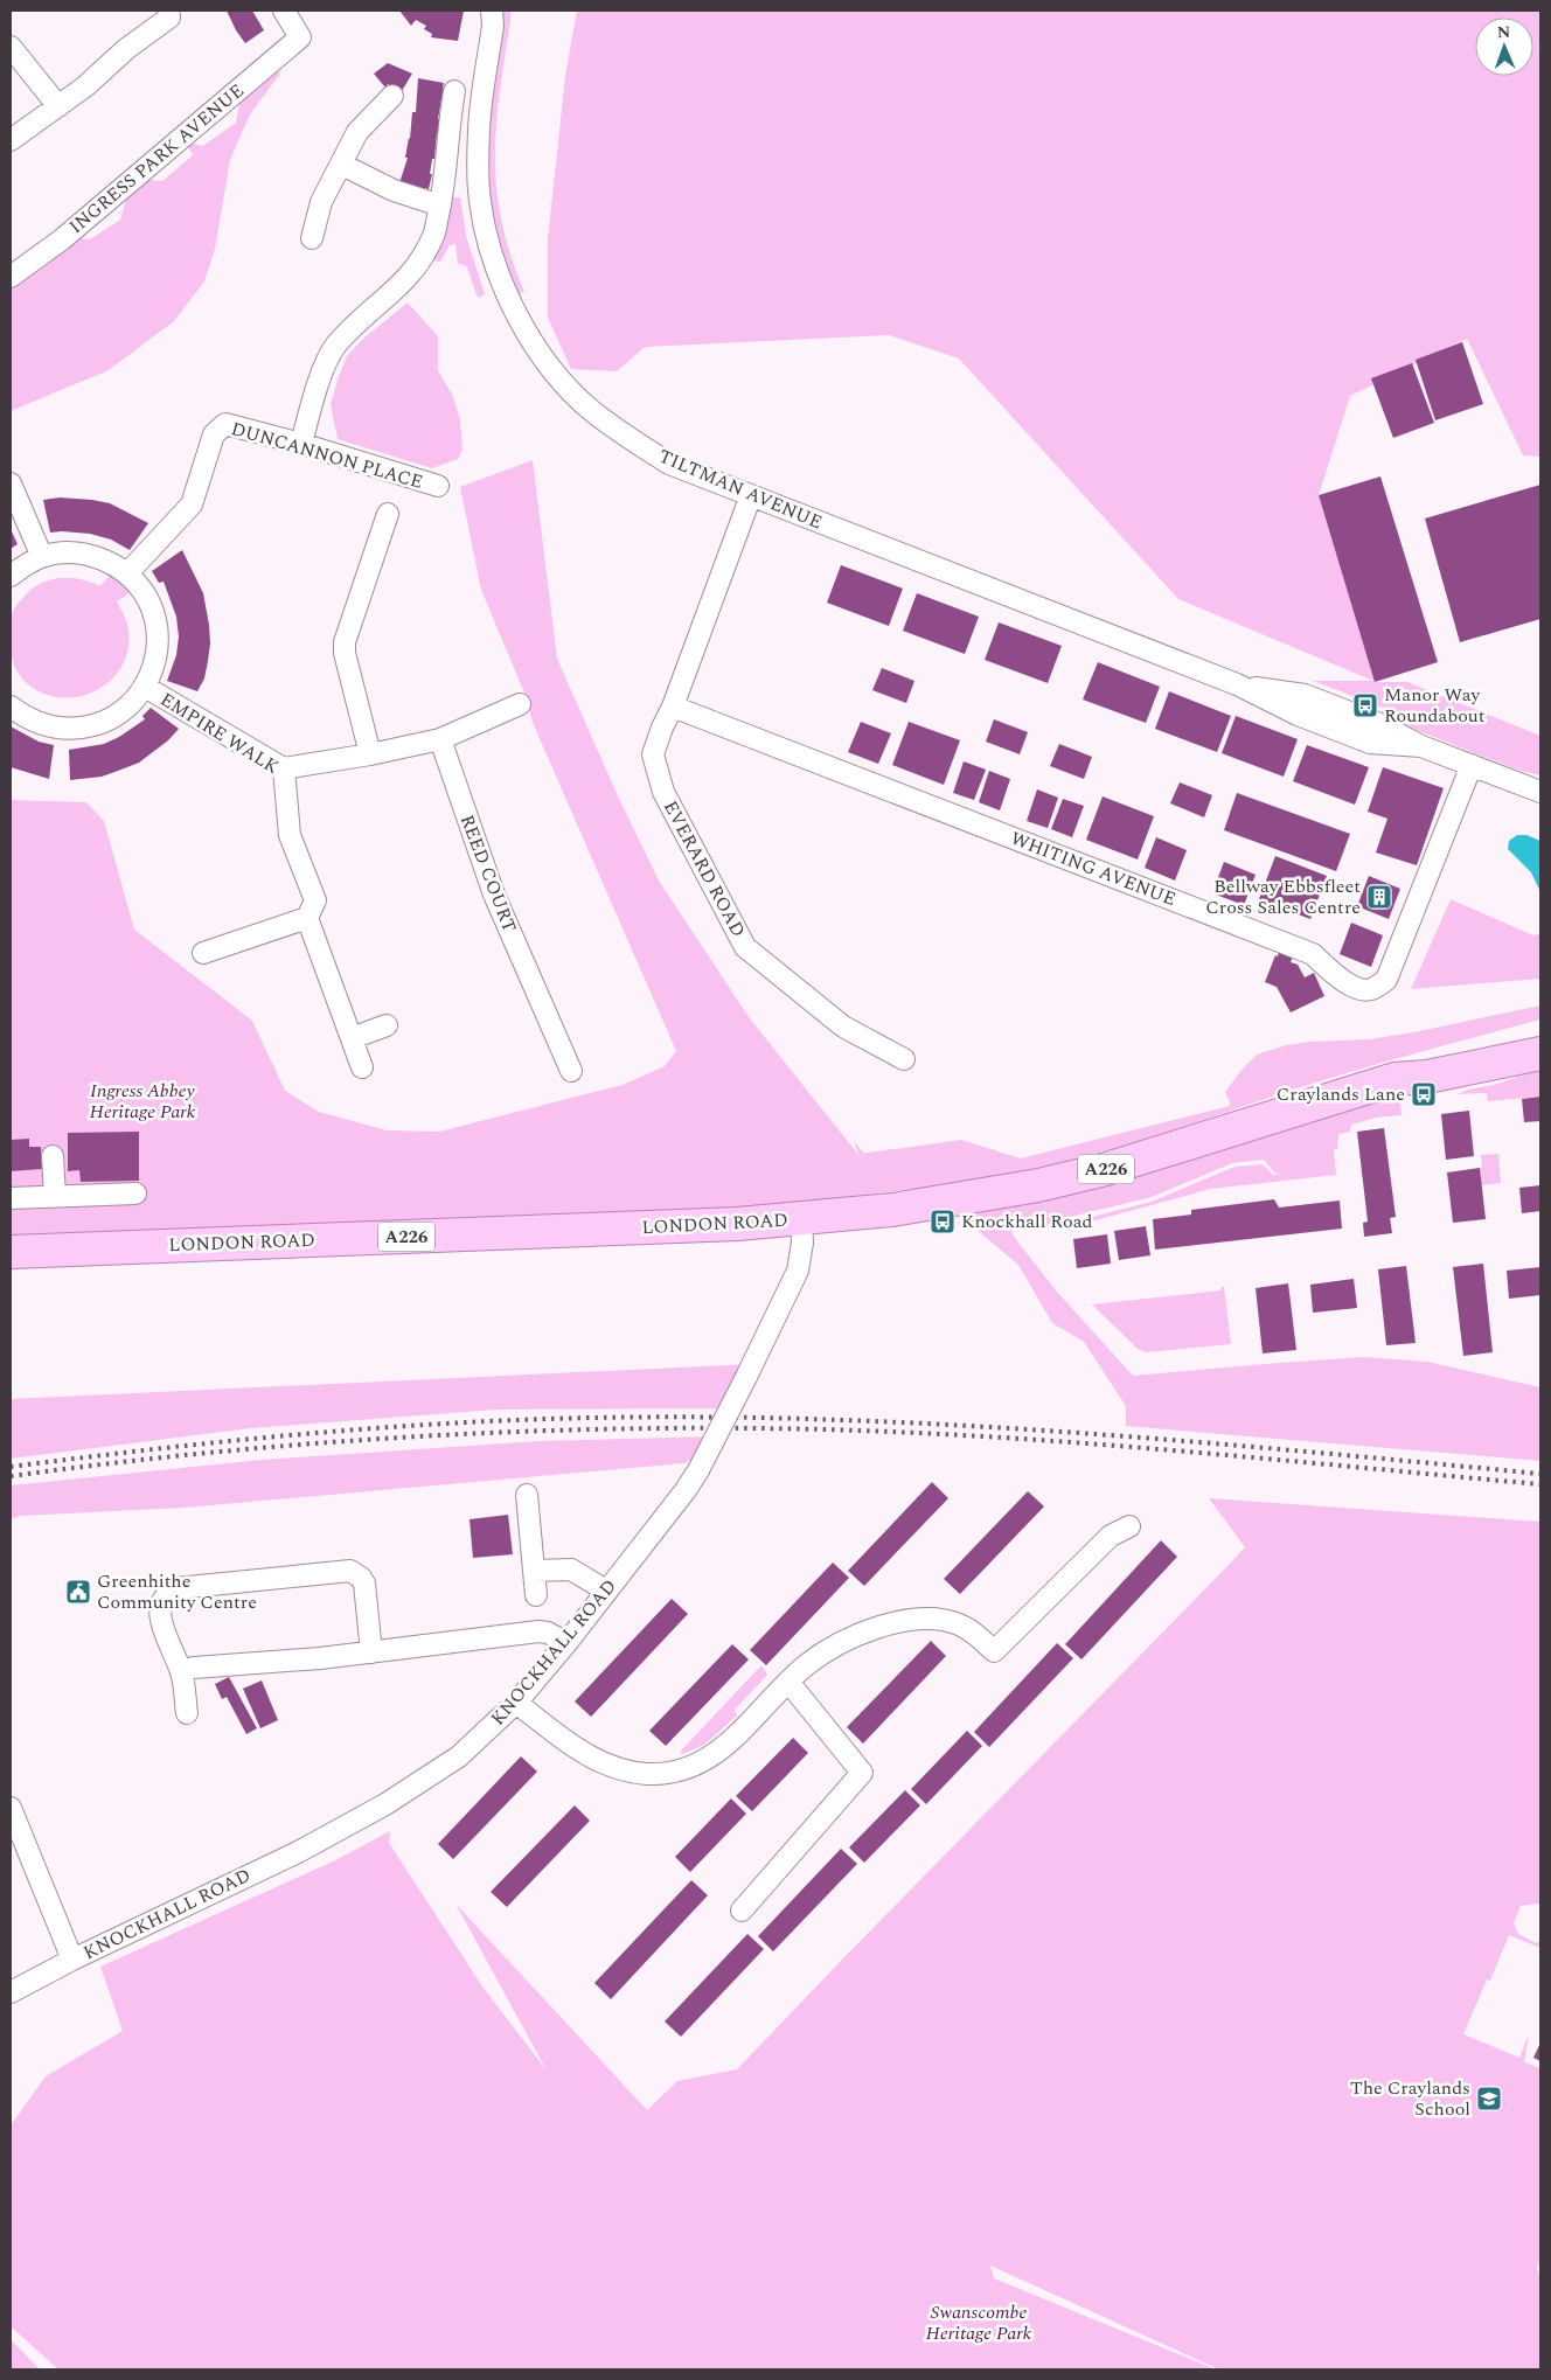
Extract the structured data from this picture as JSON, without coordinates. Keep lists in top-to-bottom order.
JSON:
{
  "streets": {
    "main road": ["A226", "LONDON ROAD"],
    "street": [
      "INGRESS PARK AVENUE",
      "DUNCANNON PLACE",
      "TILTMAN AVENUE",
      "EMPIRE WALK",
      "EVERARD ROAD",
      "WHITING AVENUE",
      "REED COURT",
      "KNOCKHALL ROAD"
    ]
  },
  "crossings": [
    ["TILTMAN AVENUE", "EVERARD ROAD"],
    ["TILTMAN AVENUE", "WHITING AVENUE"],
    ["EVERARD ROAD", "WHITING AVENUE"],
    ["LONDON ROAD", "KNOCKHALL ROAD"]
  ],
  "parks": ["Ingress Abbey Heritage Park", "Swanscombe Heritage Park"],
  "places": {
    "bus stop": ["Manor Way Roundabout", "Craylands Lane", "Knockhall Road"],
    "building": ["Bellway Ebbsfleet Cross Sales Centre"],
    "public building": ["Greenhithe Community Centre"],
    "school or university": ["The Craylands School"]
  },
  "north": "top"
}
